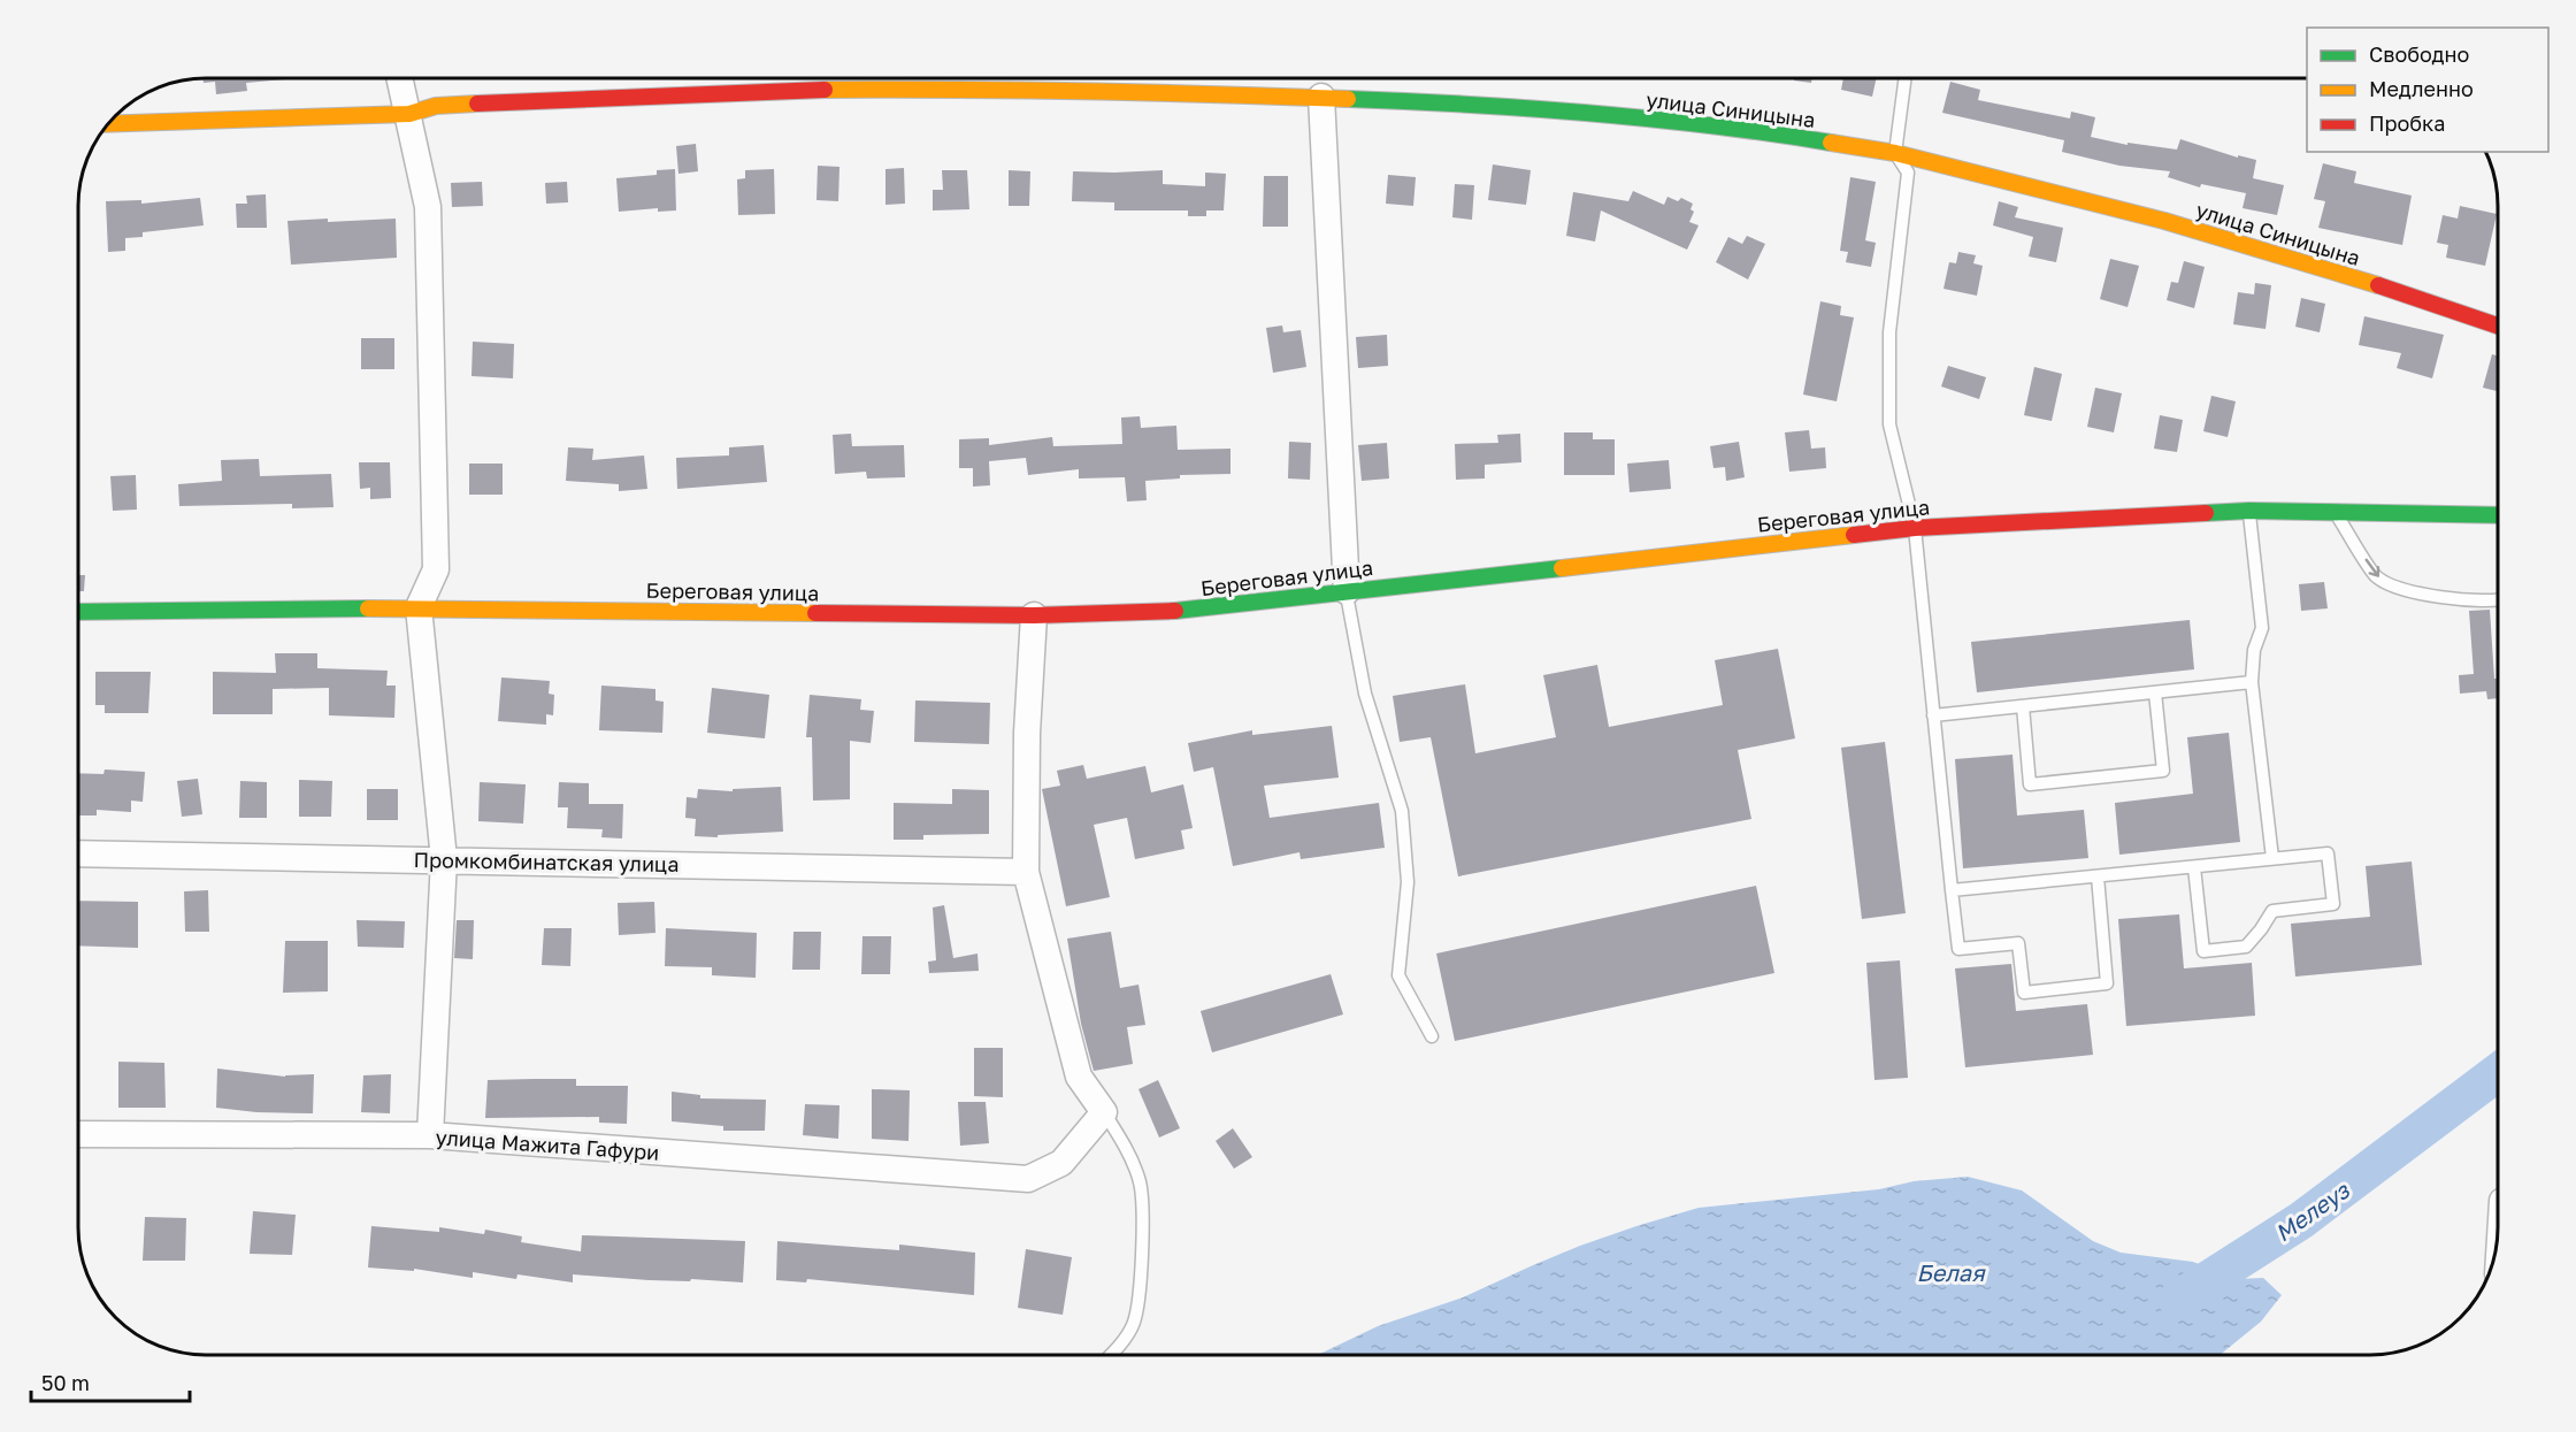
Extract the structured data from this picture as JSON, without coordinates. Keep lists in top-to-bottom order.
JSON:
{
  "streets": {
    "main road": ["улица Синицына", "Береговая улица"],
    "street": ["Промкомбинатская улица", "улица Мажита Гафури"]
  },
  "water": ["Мелеуз", "Белая"],
  "legend": ["Свободно", "Медленно", "Пробка"],
  "scale_bar": "50 m"
}
